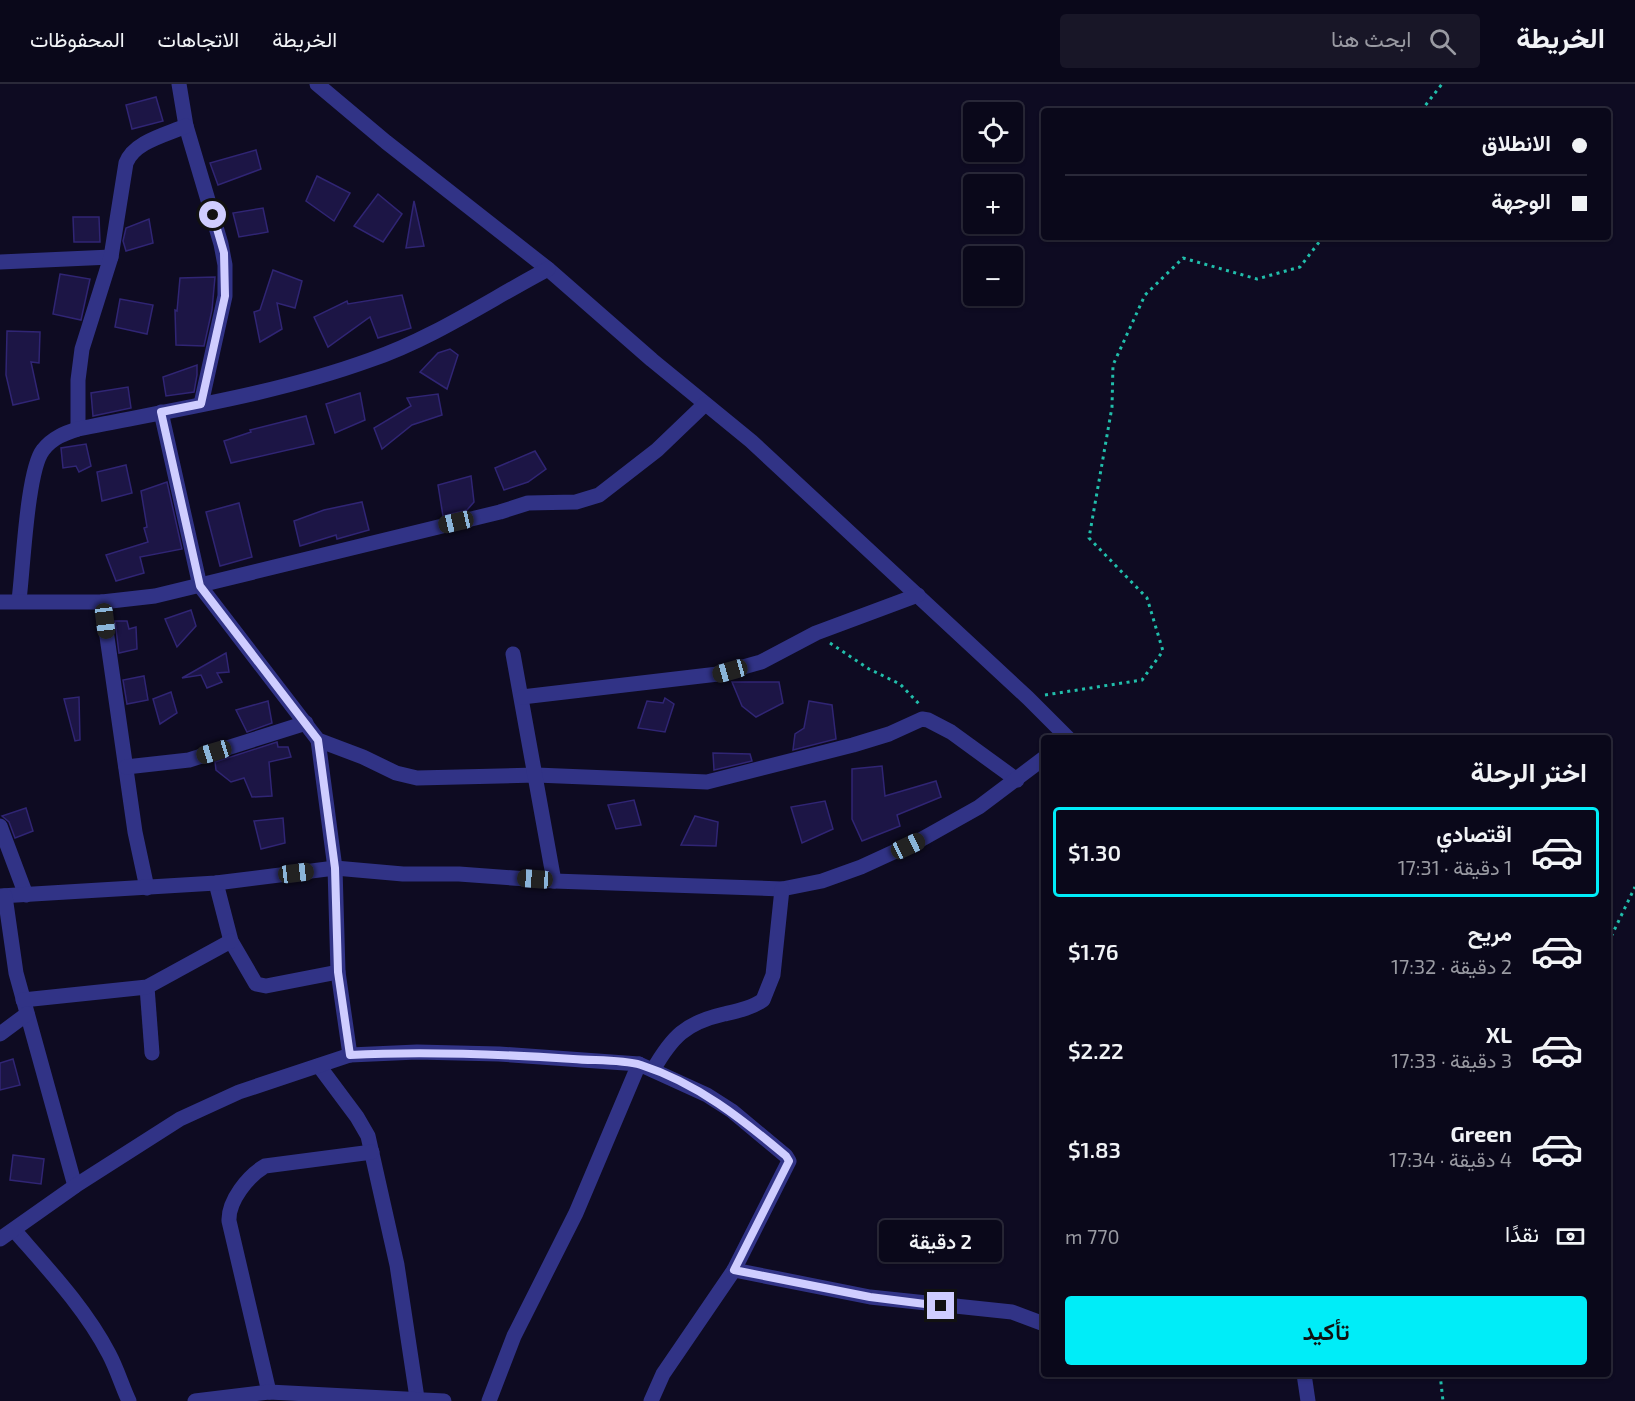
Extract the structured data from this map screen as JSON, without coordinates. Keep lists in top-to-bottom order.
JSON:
{
  "page": {
    "header": "الخريطة",
    "search": "ابحث هنا",
    "nav": ["الخريطة", "الاتجاهات", "المحفوظات"],
    "map_buttons": ["+", "−"],
    "banner": ["الانطلاق", "الوجهة"],
    "heading": "اختر الرحلة",
    "list": [
      {
        "name": "اقتصادي",
        "note": "1 دقيقة · 17:31",
        "value": "$1.30"
      },
      {
        "name": "مريح",
        "note": "2 دقيقة · 17:32",
        "value": "$1.76"
      },
      {
        "name": "XL",
        "note": "3 دقيقة · 17:33",
        "value": "$2.22"
      },
      {
        "name": "Green",
        "note": "4 دقيقة · 17:34",
        "value": "$1.83"
      }
    ],
    "pay": ["نقدًا", "770 m"],
    "bubble": "2 دقيقة",
    "buttons": "تأكيد"
  }
}
